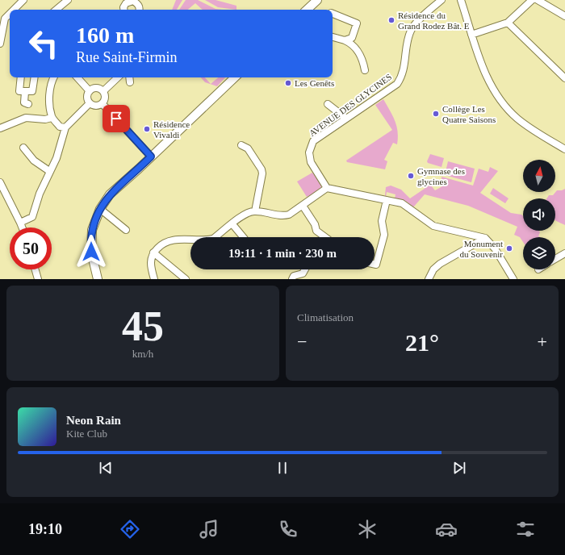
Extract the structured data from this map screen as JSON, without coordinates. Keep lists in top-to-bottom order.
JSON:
{
  "streets": {
    "street": ["AVENUE DES GLYCINES"]
  },
  "places": [
    "Résidence du Grand Rodez Bât. E",
    "Les Genêts",
    "Collège Les Quatre Saisons",
    "Résidence Vivaldi",
    "Gymnase des glycines",
    "Monument du Souvenir"
  ],
  "north": "top",
  "page": {
    "turn": ["160 m", "Rue Saint-Firmin"],
    "limit": "50",
    "trip": "19:11 · 1 min · 230 m",
    "tile": [
      ["45", "km/h"],
      "Climatisation"
    ],
    "heat": ["−", "21°", "+"],
    "song": ["Neon Rain", "Kite Club"],
    "tabs": "19:10"
  }
}
